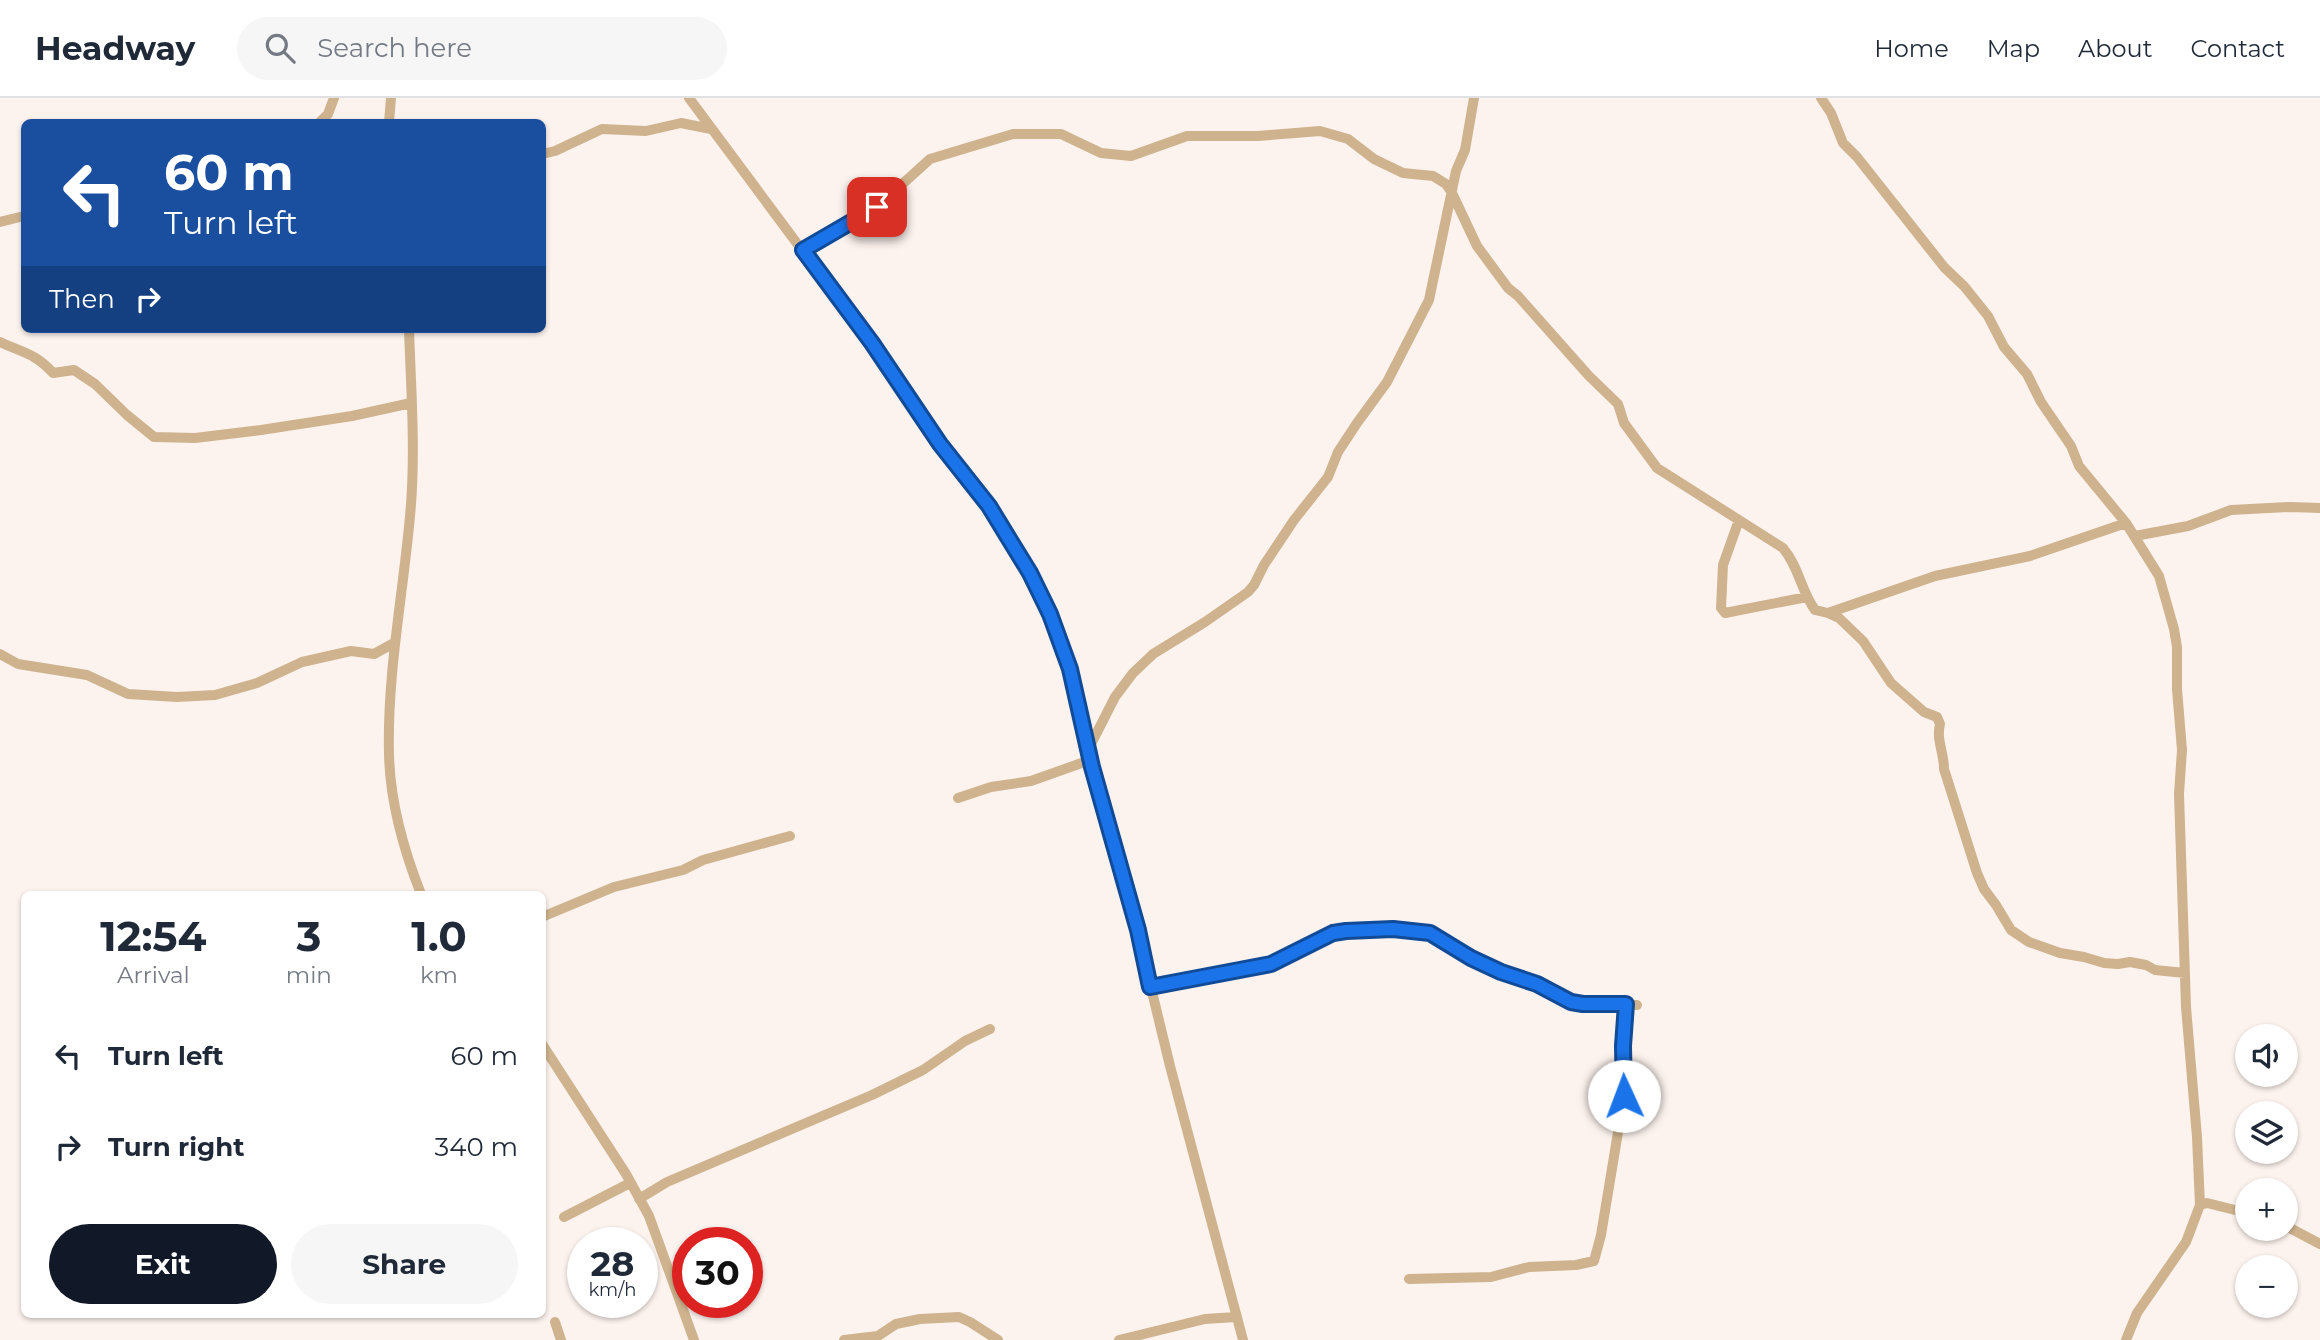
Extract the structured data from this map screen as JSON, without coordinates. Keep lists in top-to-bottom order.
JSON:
{
  "page": {
    "header": "Headway",
    "search": "Search here",
    "nav": [
      "Home",
      "Map",
      "About",
      "Contact"
    ],
    "turn": ["60 m", "Turn left"],
    "then": "Then",
    "eta": [
      "12:54",
      "Arrival",
      "3",
      "min",
      "1.0",
      "km"
    ],
    "list": [
      {
        "name": "Turn left",
        "value": "60 m"
      },
      {
        "name": "Turn right",
        "value": "340 m"
      }
    ],
    "map_buttons": ["+", "−"],
    "buttons": ["Exit", "Share"],
    "speed": "28 km/h",
    "limit": "30"
  }
}
